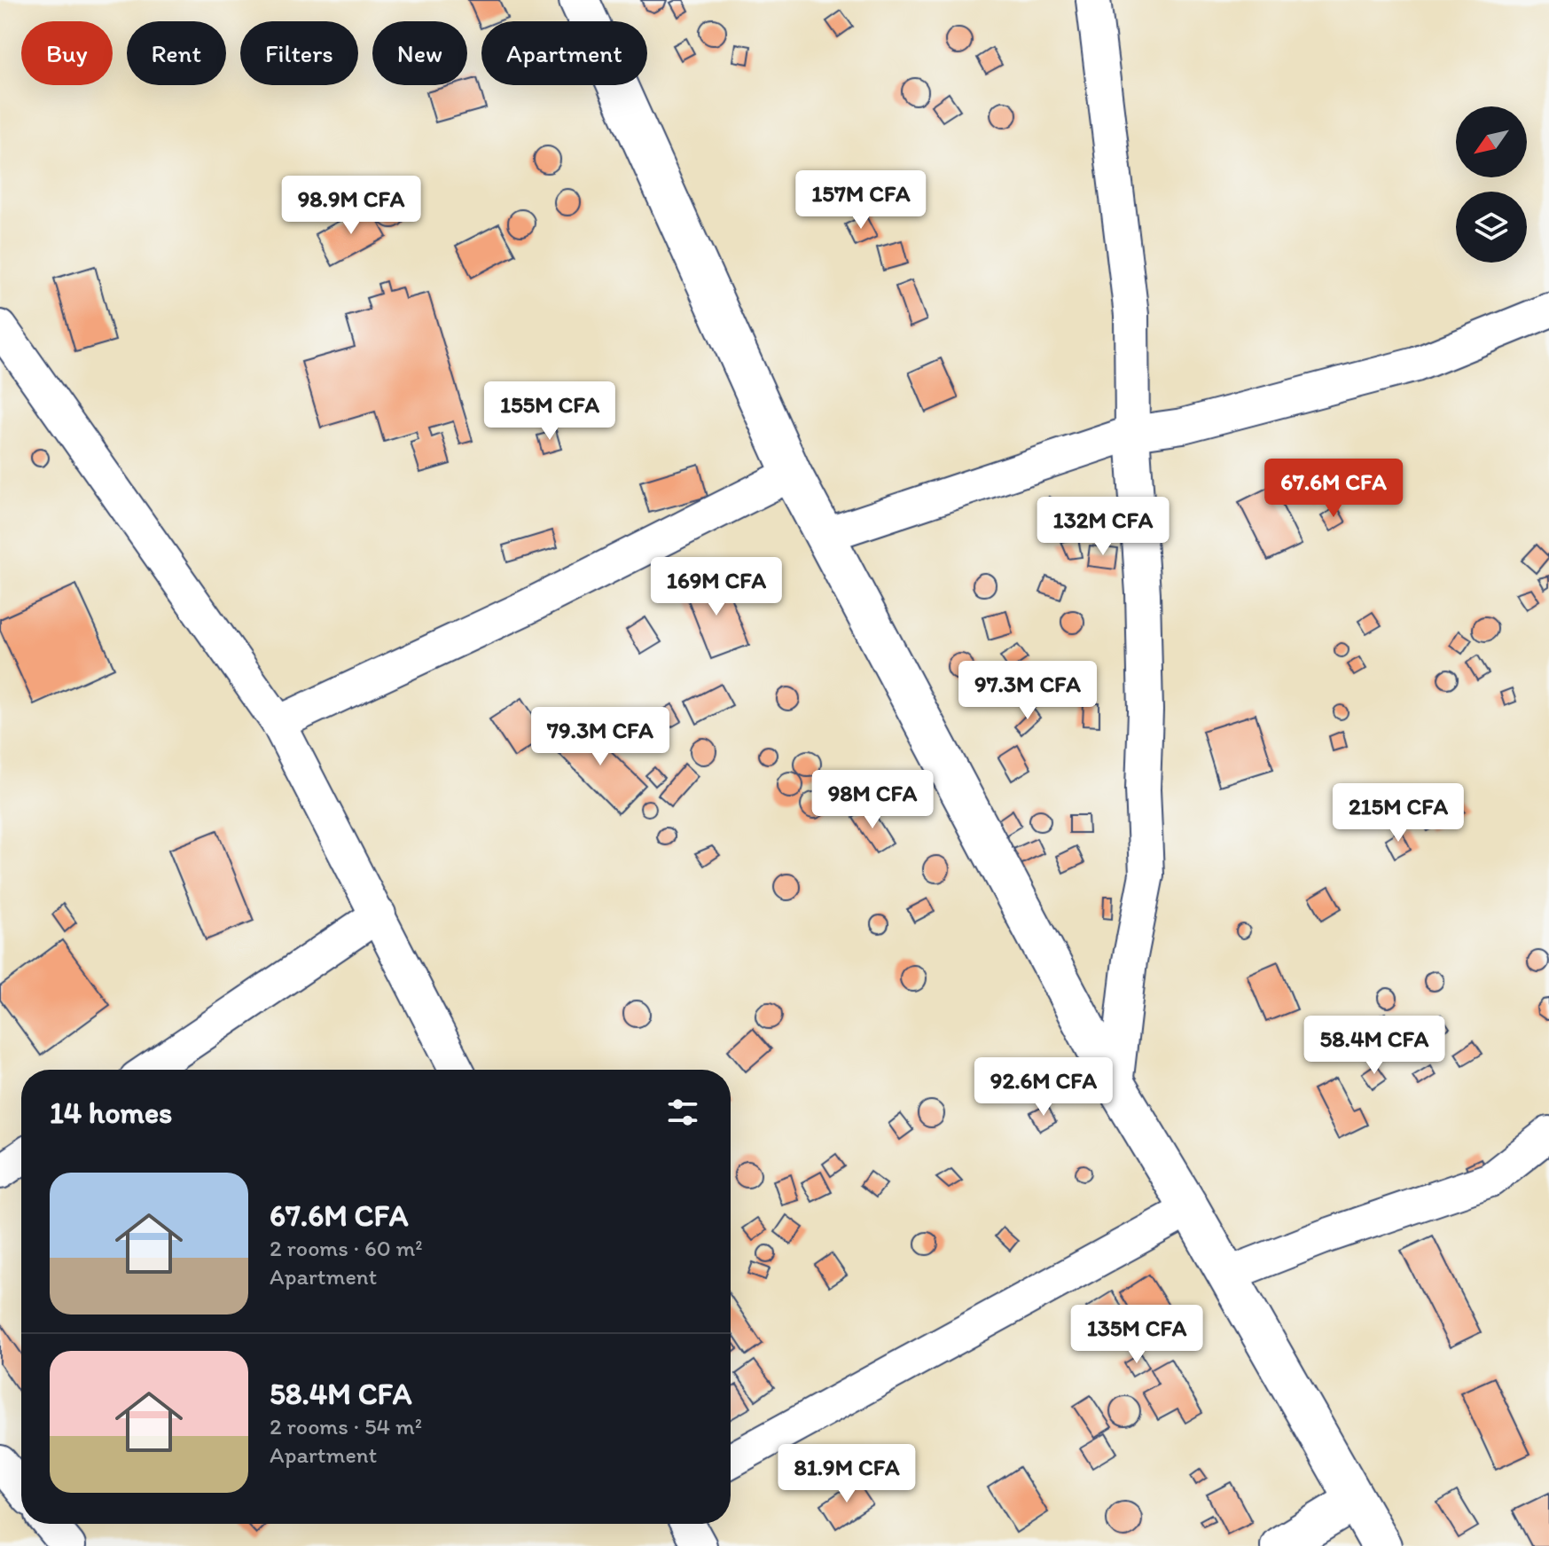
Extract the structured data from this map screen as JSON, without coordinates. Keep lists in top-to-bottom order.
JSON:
{
  "north": "bottom left",
  "page": {
    "chip": [
      "Buy",
      "Rent",
      "Filters",
      "New",
      "Apartment"
    ],
    "price": [
      "157M CFA",
      "98.9M CFA",
      "155M CFA",
      "67.6M CFA",
      "132M CFA",
      "169M CFA",
      "97.3M CFA",
      "79.3M CFA",
      "98M CFA",
      "215M CFA",
      "58.4M CFA",
      "92.6M CFA",
      "135M CFA",
      "81.9M CFA"
    ],
    "heading": "14 homes",
    "list": [
      {
        "name": "67.6M CFA",
        "note": "2 rooms · 60 m² · Apartment"
      },
      {
        "name": "58.4M CFA",
        "note": "2 rooms · 54 m² · Apartment"
      }
    ]
  }
}
